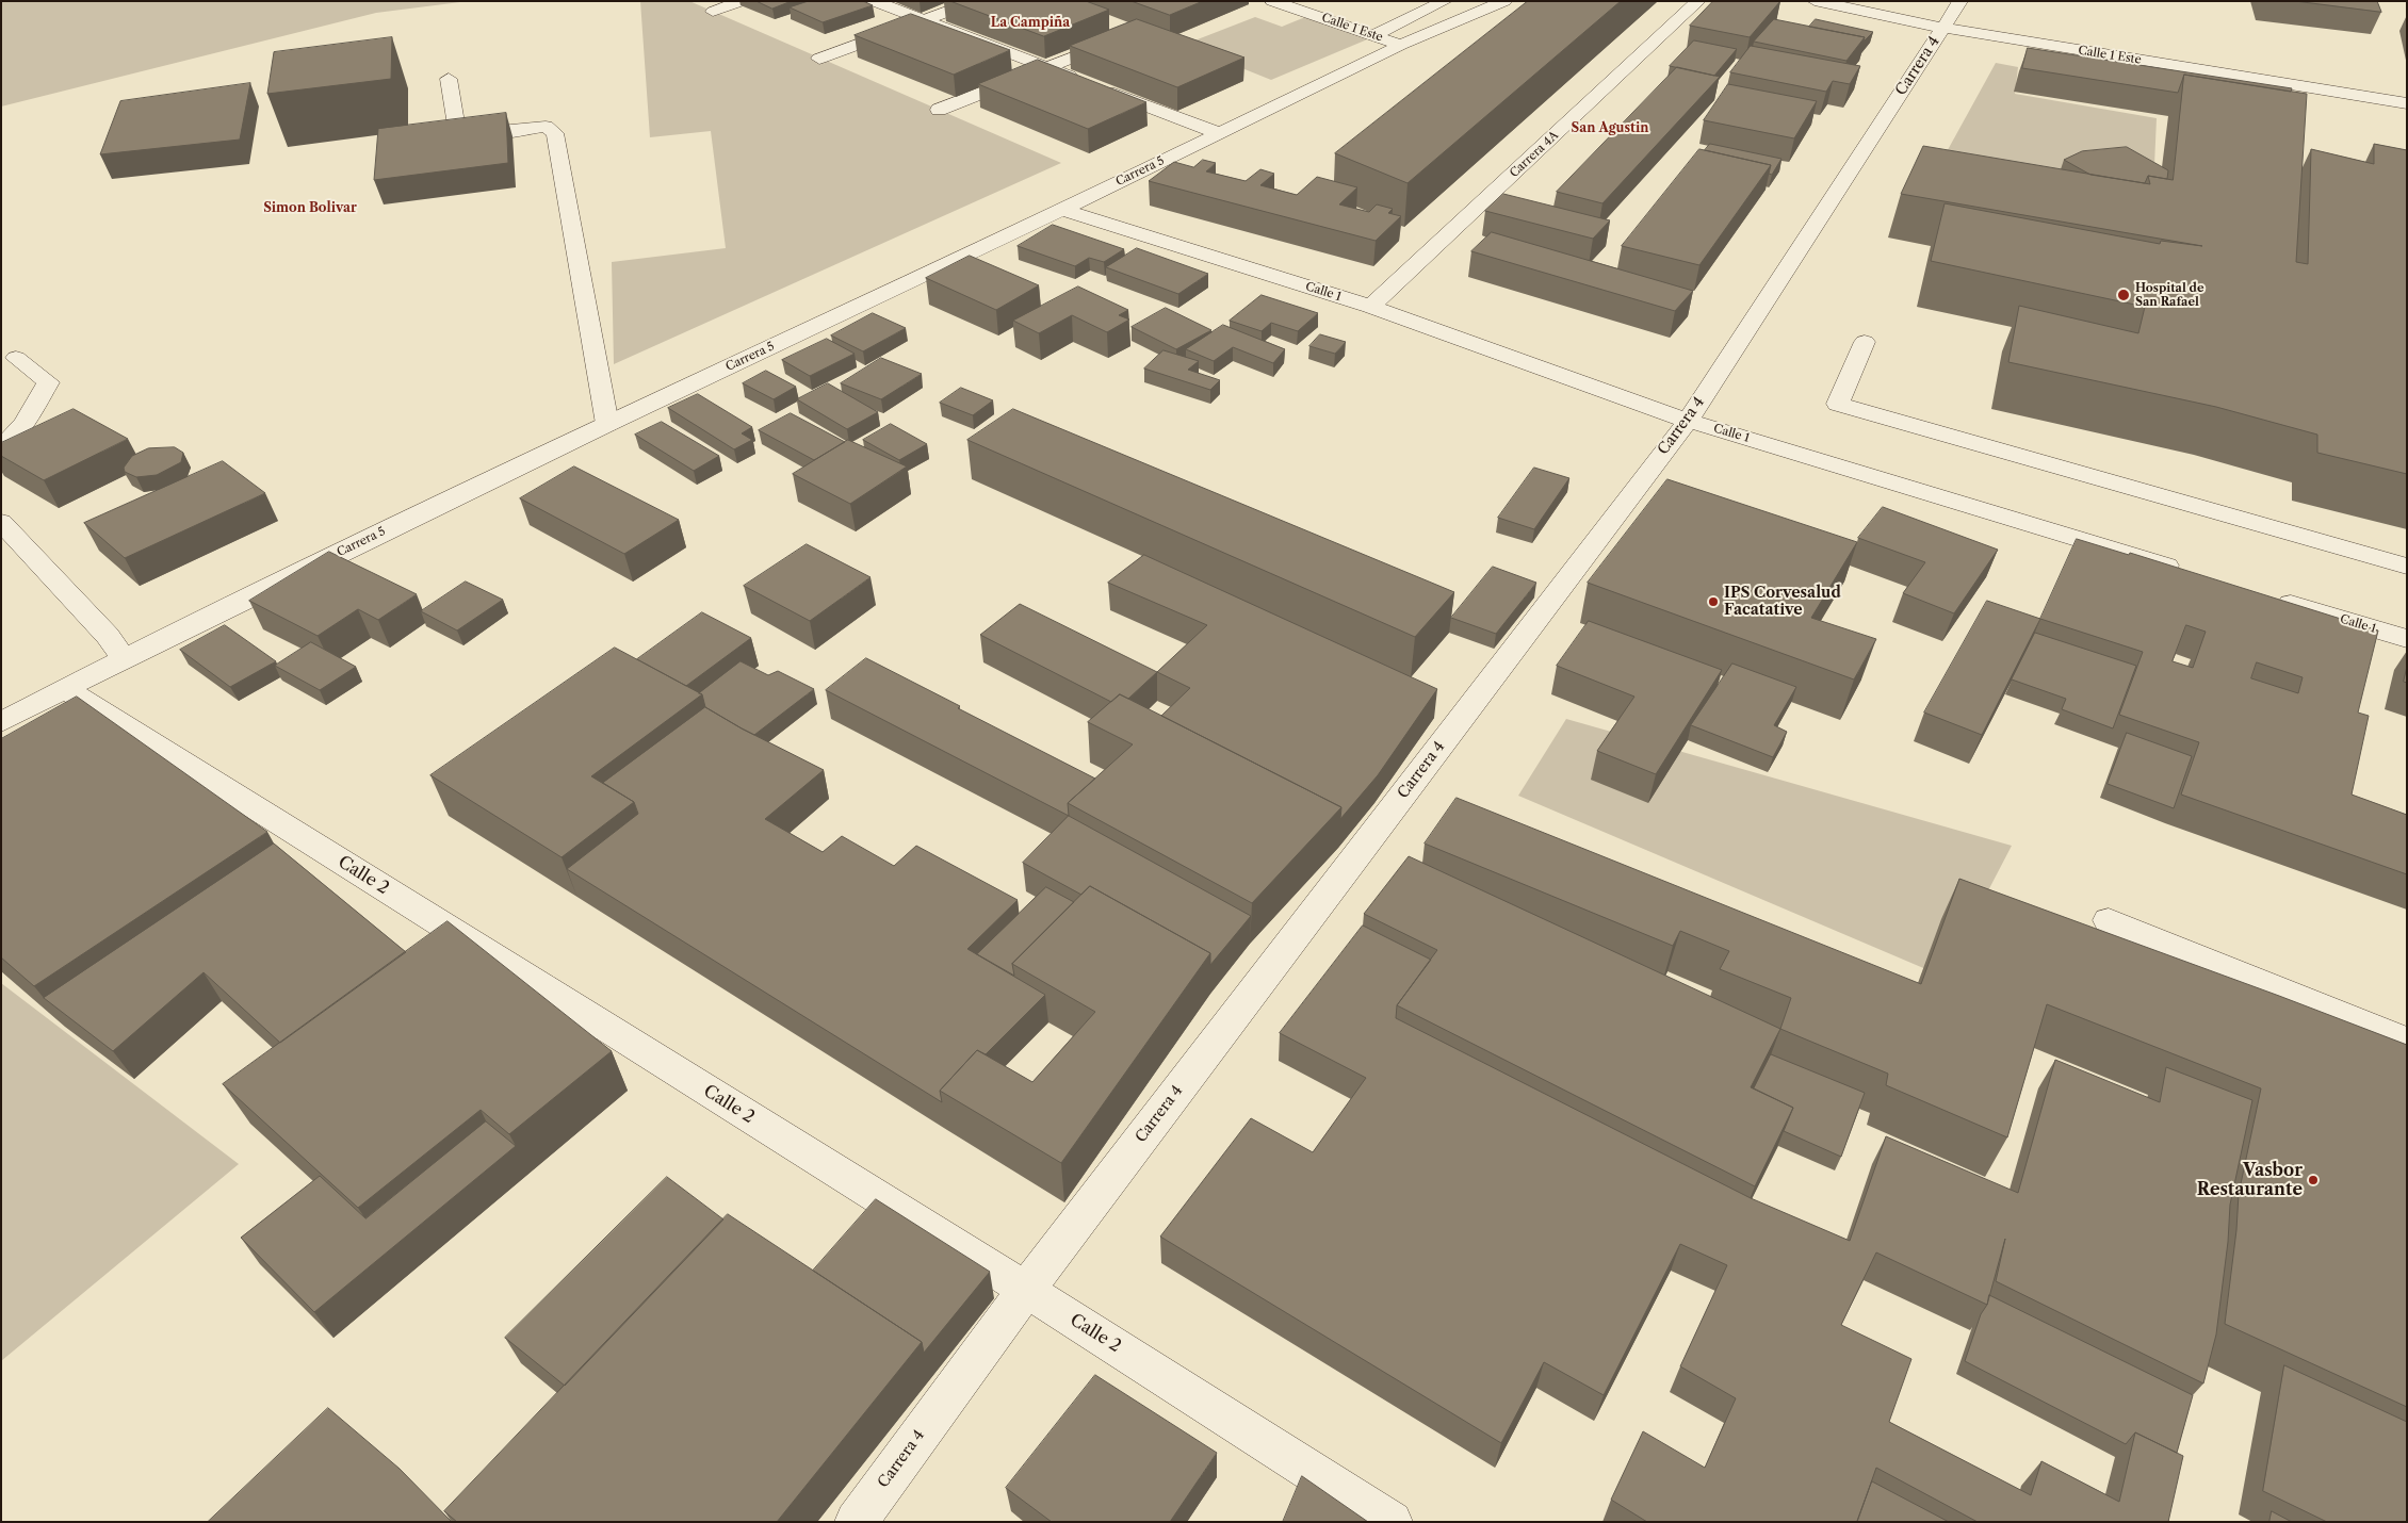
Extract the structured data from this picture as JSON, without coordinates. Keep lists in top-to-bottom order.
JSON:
{
  "streets": {
    "street": [
      "Calle 1 Este",
      "Carrera 4",
      "Carrera 4A",
      "Carrera 5",
      "Calle 1",
      "Calle 2"
    ]
  },
  "crossings": [
    ["Calle 1 Este", "Carrera 4"],
    ["Calle 1 Este", "Carrera 5"],
    ["Carrera 4", "Calle 1"],
    ["Carrera 4", "Calle 2"],
    ["Carrera 4A", "Calle 1"],
    ["Carrera 5", "Calle 1"],
    ["Carrera 5", "Calle 2"]
  ],
  "districts": ["La Campiña", "San Agustin", "Simon Bolivar"],
  "places": ["Hospital de San Rafael", "IPS Corvesalud Facatative", "Vasbor Restaurante"]
}
